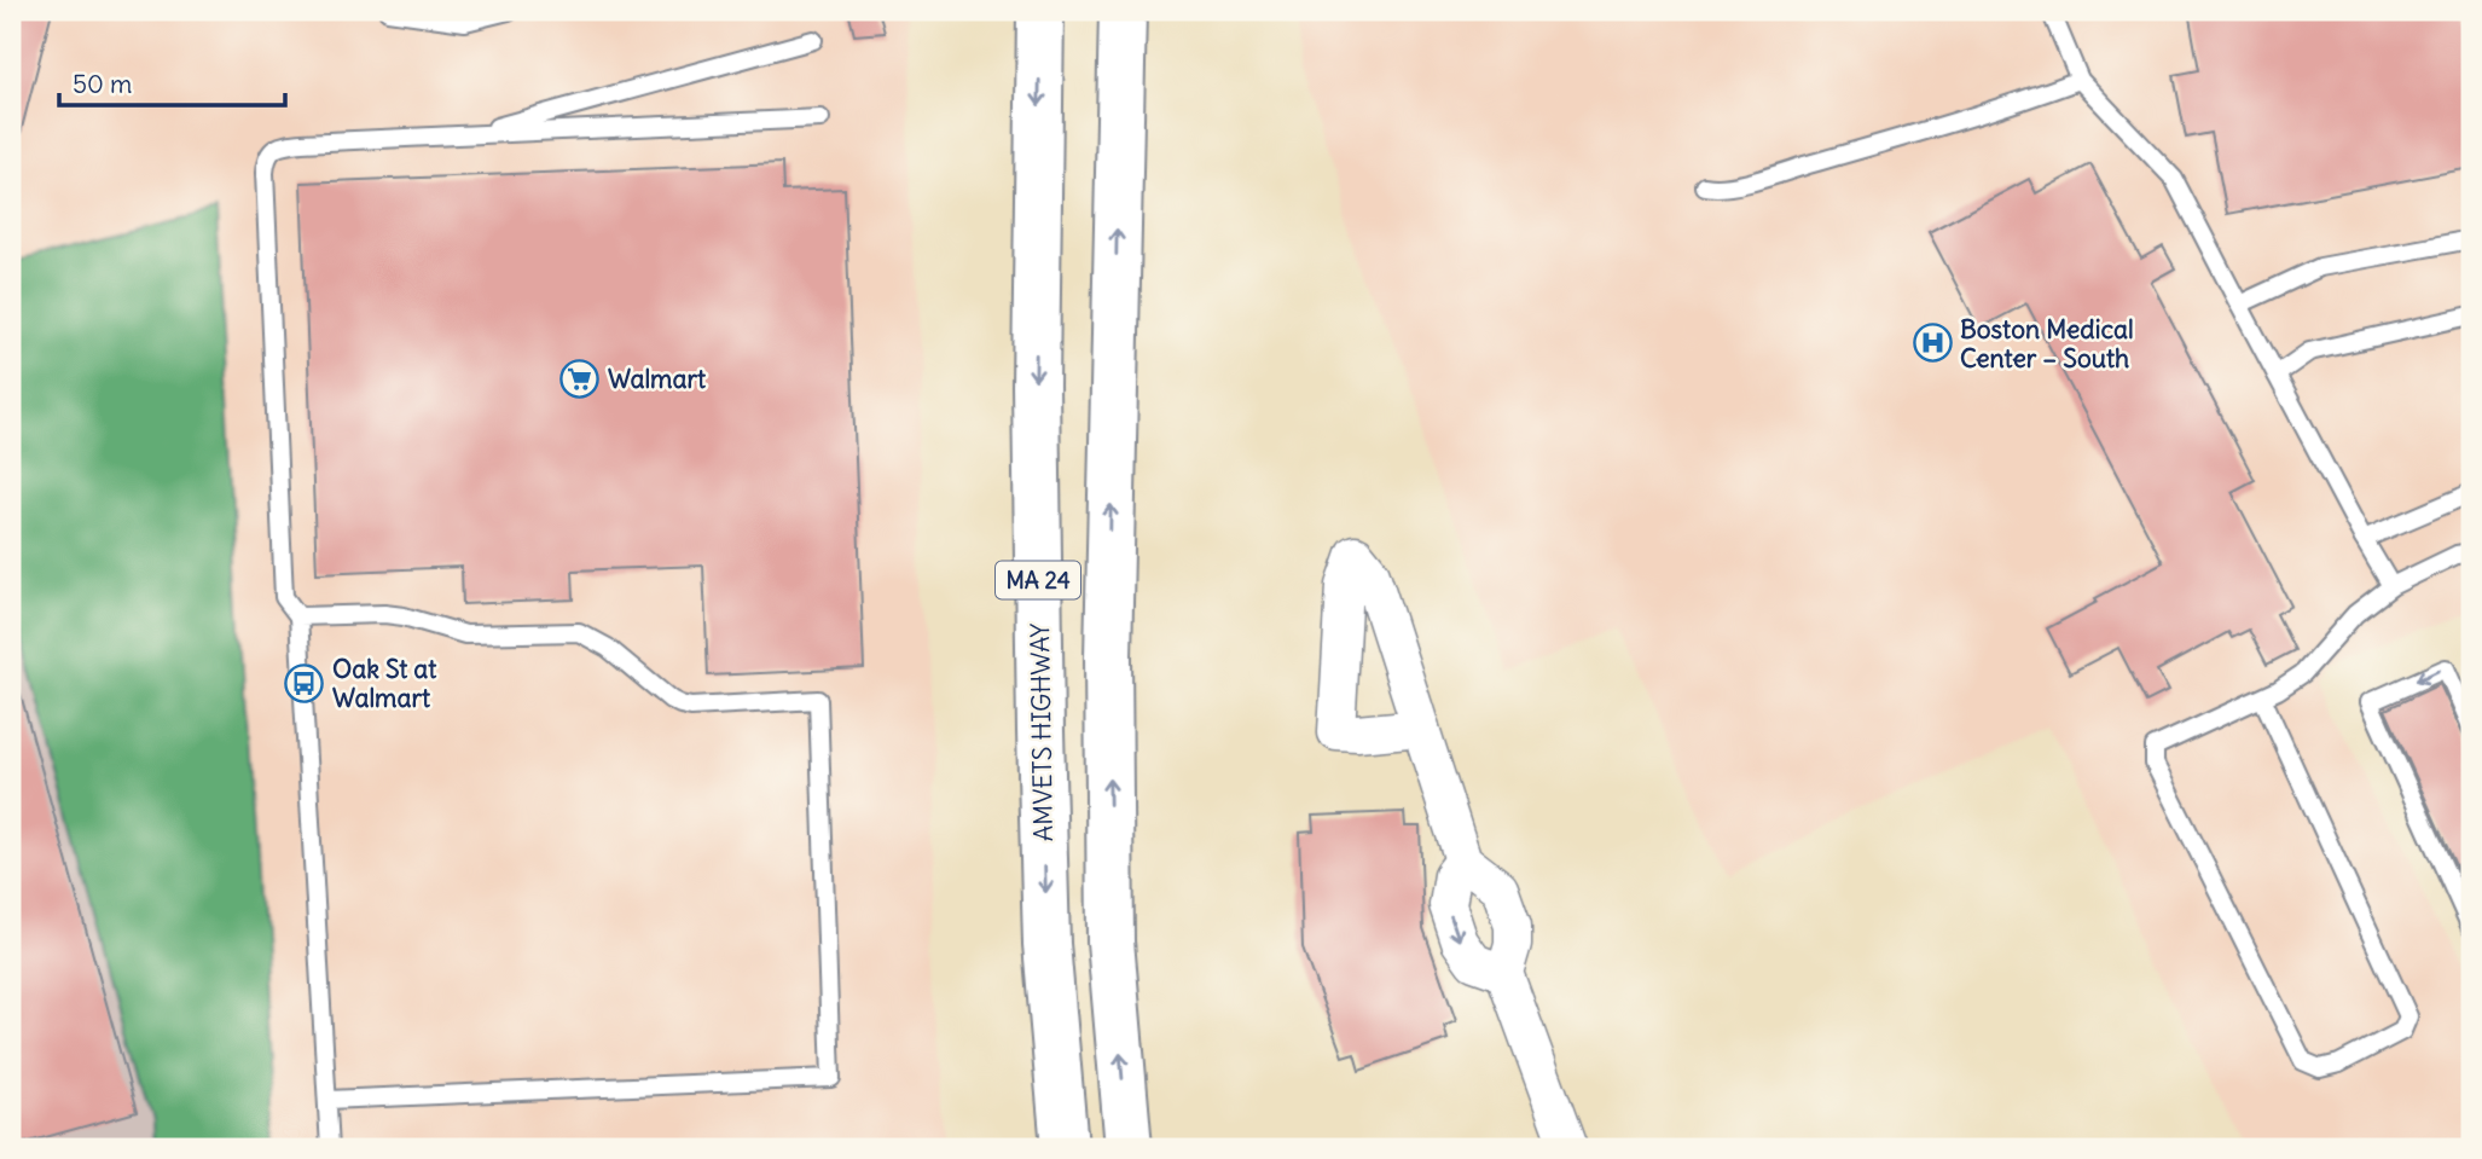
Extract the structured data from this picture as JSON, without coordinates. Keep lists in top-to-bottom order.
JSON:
{
  "streets": {
    "highway": ["MA 24", "AMVETS HIGHWAY"]
  },
  "places": {
    "hospital": ["Boston Medical Center – South"],
    "supermarket": ["Walmart"],
    "bus stop": ["Oak St at Walmart"]
  },
  "scale_bar": "50 m"
}
